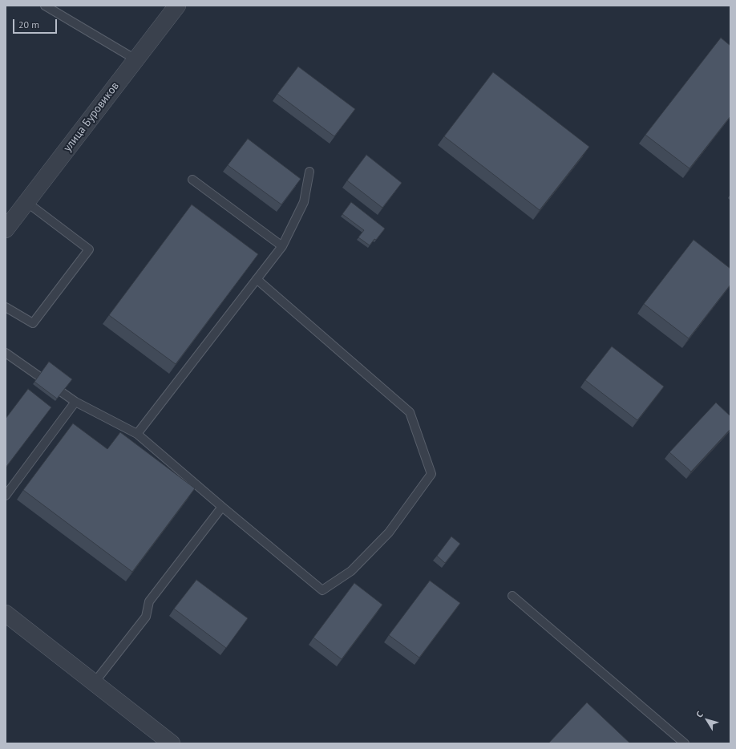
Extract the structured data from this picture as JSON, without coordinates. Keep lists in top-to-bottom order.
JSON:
{
  "streets": {
    "street": ["улица Буровиков"]
  },
  "scale_bar": "20 m",
  "north": "top left"
}
